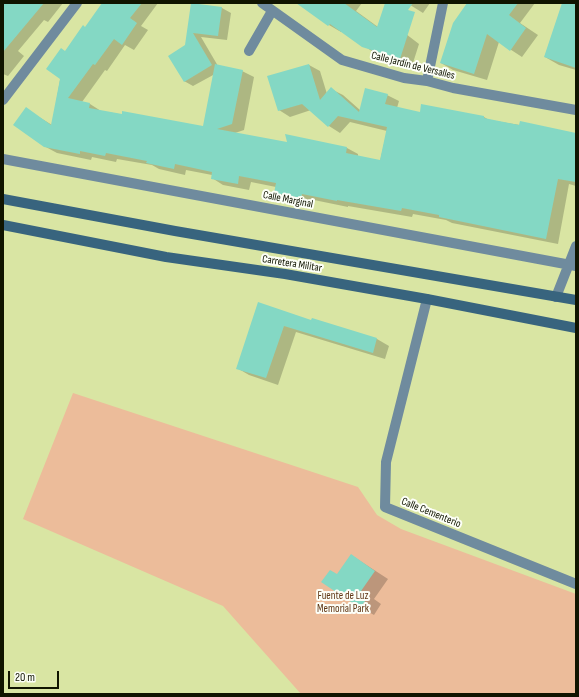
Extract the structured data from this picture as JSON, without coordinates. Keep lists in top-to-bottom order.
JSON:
{
  "streets": {
    "main road": ["Carretera Militar"],
    "street": ["Calle Jardín de Versalles", "Calle Marginal", "Calle Cementerio"]
  },
  "crossings": [
    ["Carretera Militar", "Calle Cementerio"]
  ],
  "parks": ["Fuente de Luz Memorial Park"],
  "scale_bar": "20 m"
}
